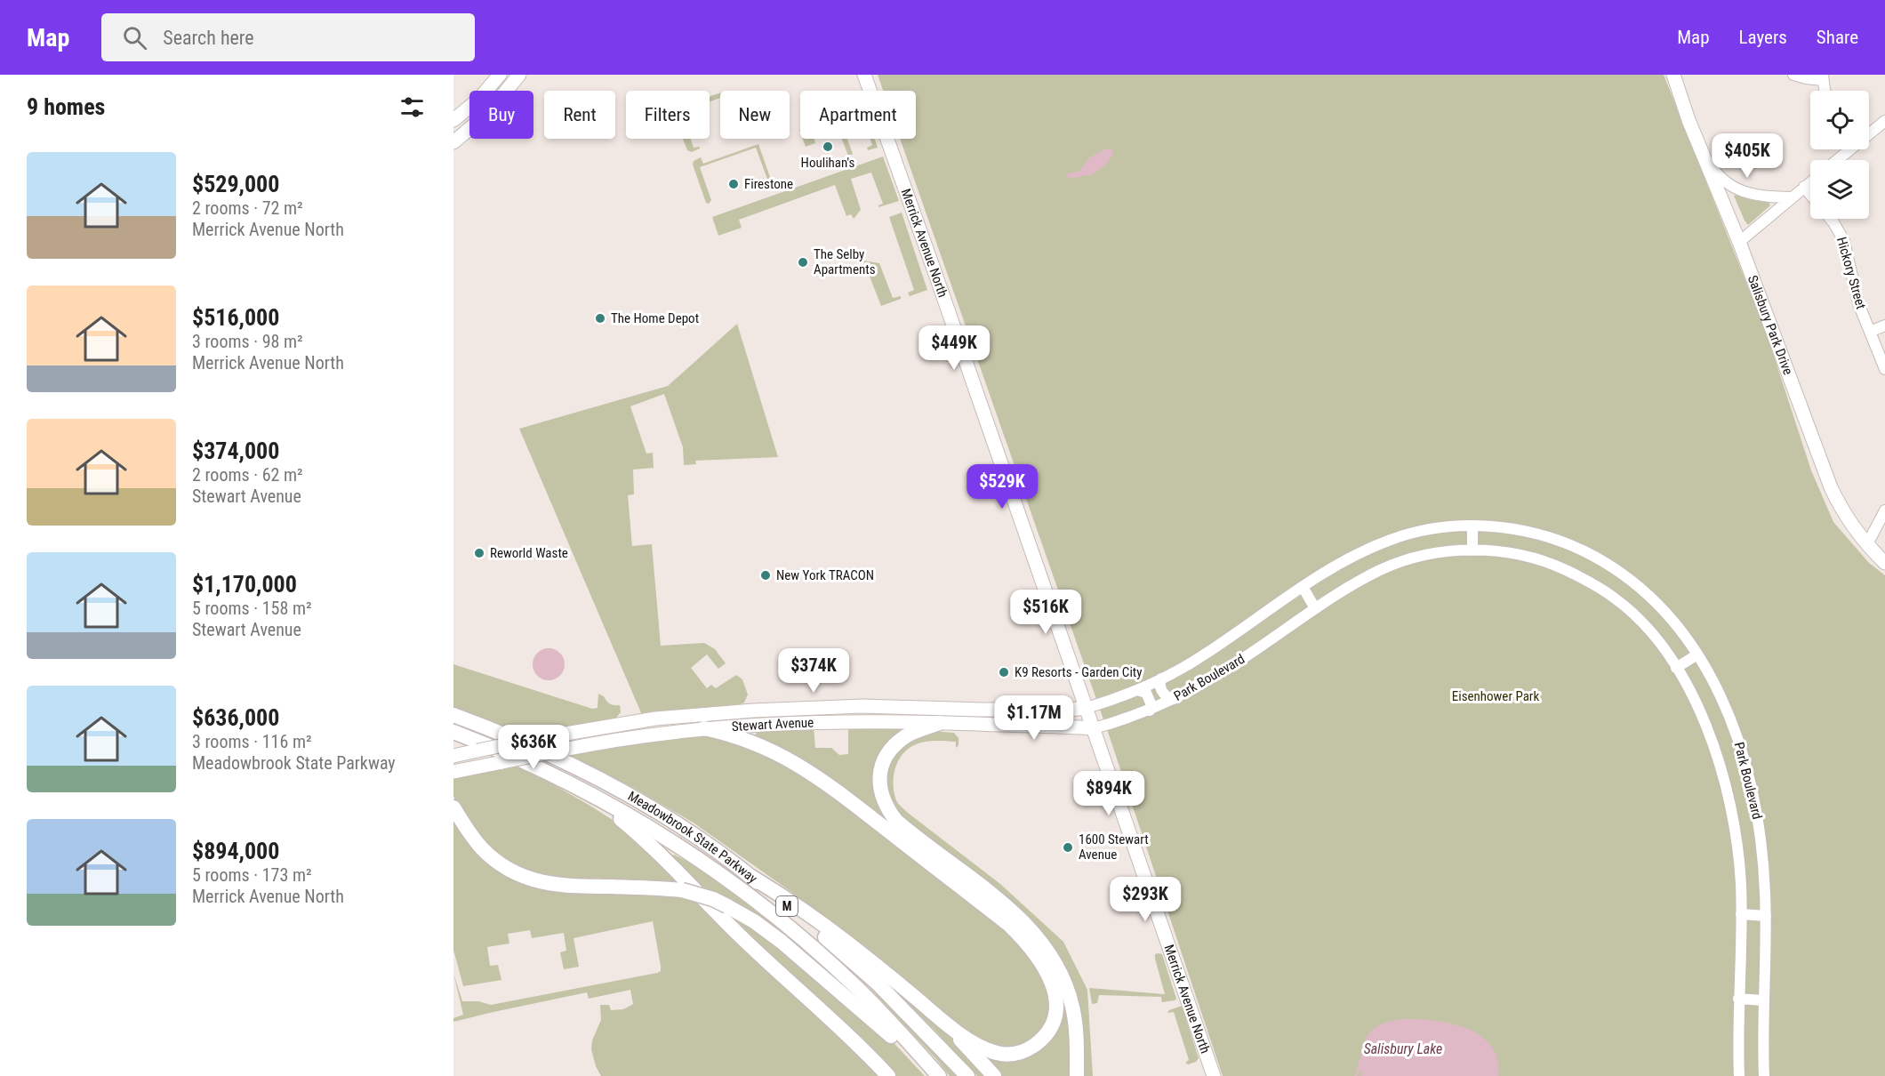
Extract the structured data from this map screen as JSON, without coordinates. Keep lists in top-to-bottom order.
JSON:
{
  "streets": {
    "highway": ["Meadowbrook State Parkway", "M"],
    "main road": ["Merrick Avenue North", "Salisbury Park Drive", "Stewart Avenue"],
    "street": ["Hickory Street", "Park Boulevard"]
  },
  "crossings": [
    ["Merrick Avenue North", "Park Boulevard"],
    ["Merrick Avenue North", "Stewart Avenue"],
    ["Park Boulevard", "Stewart Avenue"]
  ],
  "water": ["Salisbury Lake"],
  "parks": ["Eisenhower Park"],
  "places": [
    "Houlihan's",
    "Firestone",
    "The Selby Apartments",
    "The Home Depot",
    "Reworld Waste",
    "New York TRACON",
    "K9 Resorts - Garden City",
    "1600 Stewart Avenue"
  ],
  "page": {
    "header": "Map",
    "search": "Search here",
    "nav": ["Map", "Layers", "Share"],
    "heading": "9 homes",
    "chip": [
      "Buy",
      "Rent",
      "Filters",
      "New",
      "Apartment"
    ],
    "price": [
      "$405K",
      "$449K",
      "$529K",
      "$516K",
      "$374K",
      "$1.17M",
      "$636K",
      "$894K",
      "$293K"
    ],
    "list": [
      {
        "name": "$529,000",
        "note": "2 rooms · 72 m² · Merrick Avenue North"
      },
      {
        "name": "$516,000",
        "note": "3 rooms · 98 m² · Merrick Avenue North"
      },
      {
        "name": "$374,000",
        "note": "2 rooms · 62 m² · Stewart Avenue"
      },
      {
        "name": "$1,170,000",
        "note": "5 rooms · 158 m² · Stewart Avenue"
      },
      {
        "name": "$636,000",
        "note": "3 rooms · 116 m² · Meadowbrook State Parkway"
      },
      {
        "name": "$894,000",
        "note": "5 rooms · 173 m² · Merrick Avenue North"
      }
    ]
  }
}
